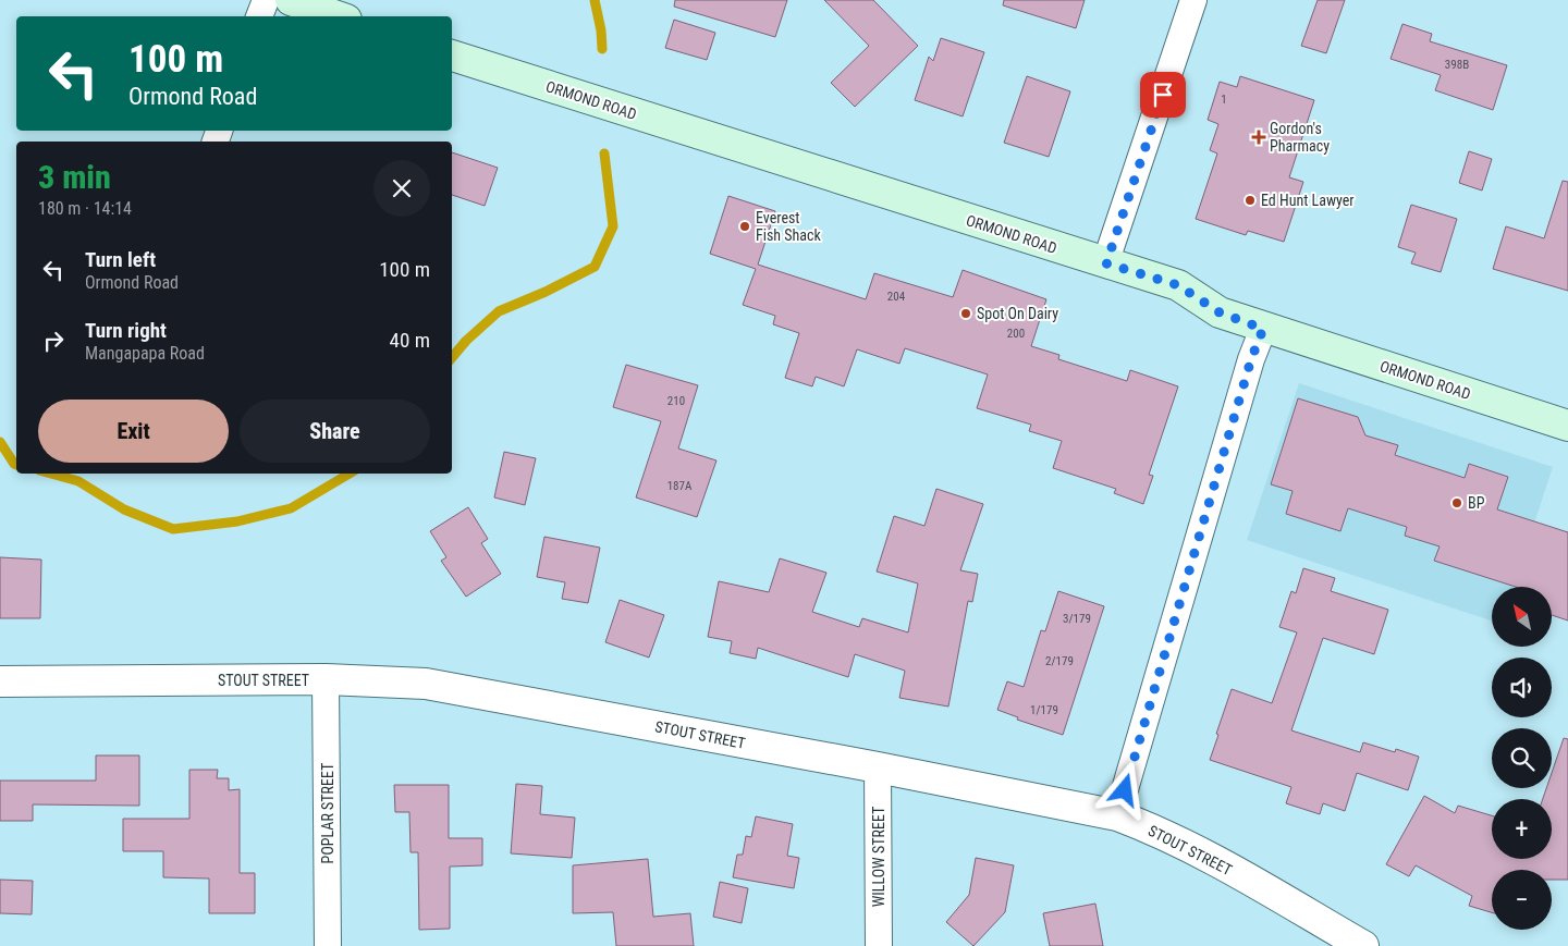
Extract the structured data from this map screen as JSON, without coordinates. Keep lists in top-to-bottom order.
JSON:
{
  "streets": {
    "main road": ["ORMOND ROAD"],
    "street": ["STOUT STREET", "POPLAR STREET", "WILLOW STREET"]
  },
  "crossings": [
    ["STOUT STREET", "POPLAR STREET"],
    ["STOUT STREET", "WILLOW STREET"]
  ],
  "places": {
    "health": ["Gordon's Pharmacy"],
    "other": [
      "Ed Hunt Lawyer",
      "Everest Fish Shack",
      "Spot On Dairy",
      "BP"
    ]
  },
  "house_numbers": [
    "398B",
    "1",
    "204",
    "200",
    "210",
    "187A",
    "3/179",
    "2/179",
    "1/179"
  ],
  "north": "top left",
  "page": {
    "turn": ["100 m", "Ormond Road"],
    "heading": ["3 min", "180 m · 14:14"],
    "list": [
      {
        "name": "Turn left",
        "note": "Ormond Road",
        "value": "100 m"
      },
      {
        "name": "Turn right",
        "note": "Mangapapa Road",
        "value": "40 m"
      }
    ],
    "buttons": ["Exit", "Share"],
    "map_buttons": ["+", "−"]
  }
}
